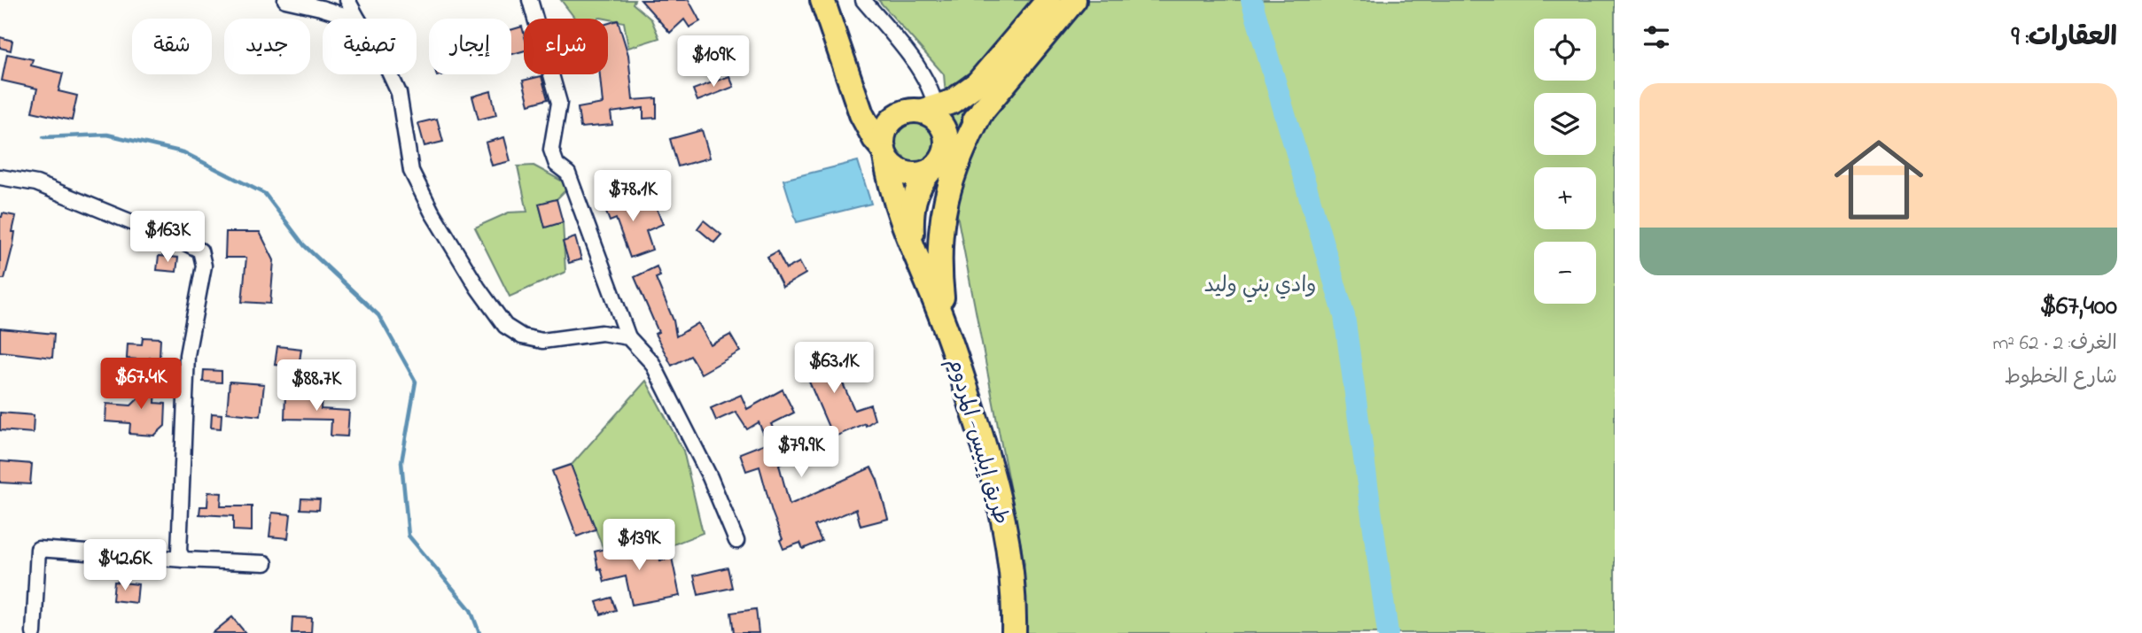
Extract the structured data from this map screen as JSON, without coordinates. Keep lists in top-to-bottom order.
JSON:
{
  "streets": {
    "highway": ["طريق إيليس- المردوم"]
  },
  "parks": ["وادي بني وليد"],
  "page": {
    "heading": "العقارات: 9",
    "map_buttons": ["+", "−"],
    "chip": [
      "شراء",
      "إيجار",
      "تصفية",
      "جديد",
      "شقة"
    ],
    "price": [
      "$109K",
      "$78.1K",
      "$163K",
      "$63.1K",
      "$67.4K",
      "$88.7K",
      "$79.9K",
      "$139K",
      "$42.6K"
    ],
    "list": [
      {
        "name": "$67,400",
        "note": "الغرف: 2 · 62 m² · شارع الخطوط"
      }
    ]
  }
}
